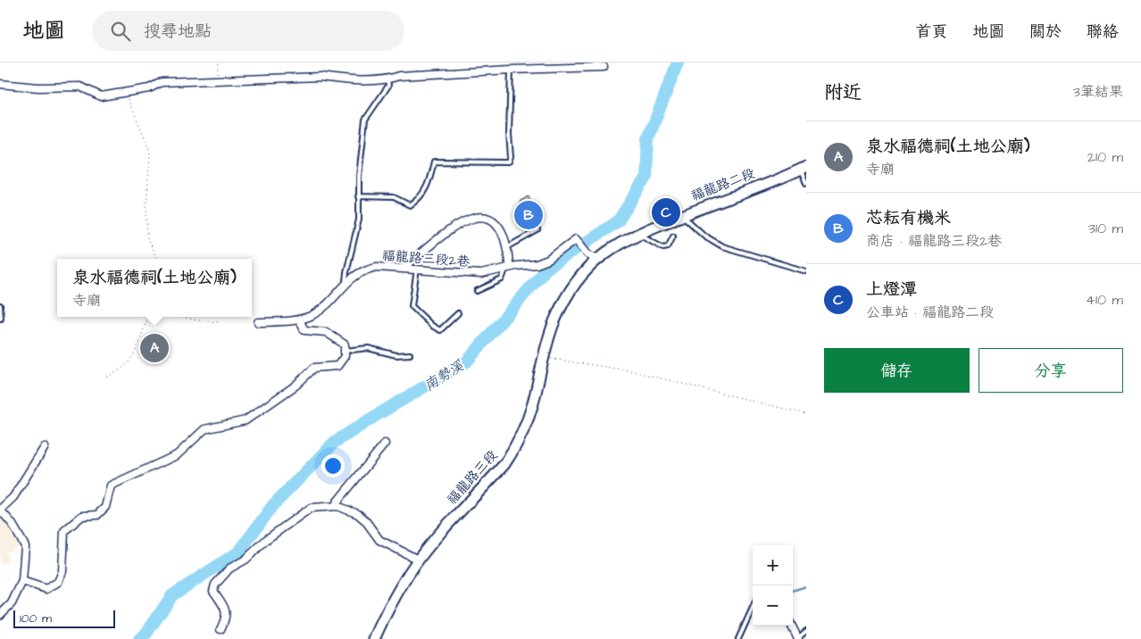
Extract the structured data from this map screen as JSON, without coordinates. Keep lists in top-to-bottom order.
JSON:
{
  "streets": {
    "main road": ["福龍路二段", "福龍路三段"],
    "street": ["福龍路三段2巷"]
  },
  "crossings": [
    ["福龍路二段", "福龍路三段2巷"],
    ["福龍路二段", "福龍路三段"]
  ],
  "water": ["南勢溪"],
  "scale_bar": "100 m",
  "page": {
    "header": "地圖",
    "search": "搜尋地點",
    "nav": [
      "首頁",
      "地圖",
      "關於",
      "聯絡"
    ],
    "heading": ["附近", "3筆結果"],
    "list": [
      {
        "mark": "A",
        "name": "泉水福德祠(土地公廟)",
        "note": "寺廟",
        "value": "210 m"
      },
      {
        "mark": "B",
        "name": "芯耘有機米",
        "note": "商店 · 福龍路三段2巷",
        "value": "310 m"
      },
      {
        "mark": "C",
        "name": "上燈潭",
        "note": "公車站 · 福龍路二段",
        "value": "410 m"
      }
    ],
    "pins": ["C", "B", "A"],
    "popup": ["泉水福德祠(土地公廟)", "寺廟"],
    "buttons": ["儲存", "分享"],
    "map_buttons": ["+", "−"],
    "scale": "100 m"
  }
}
